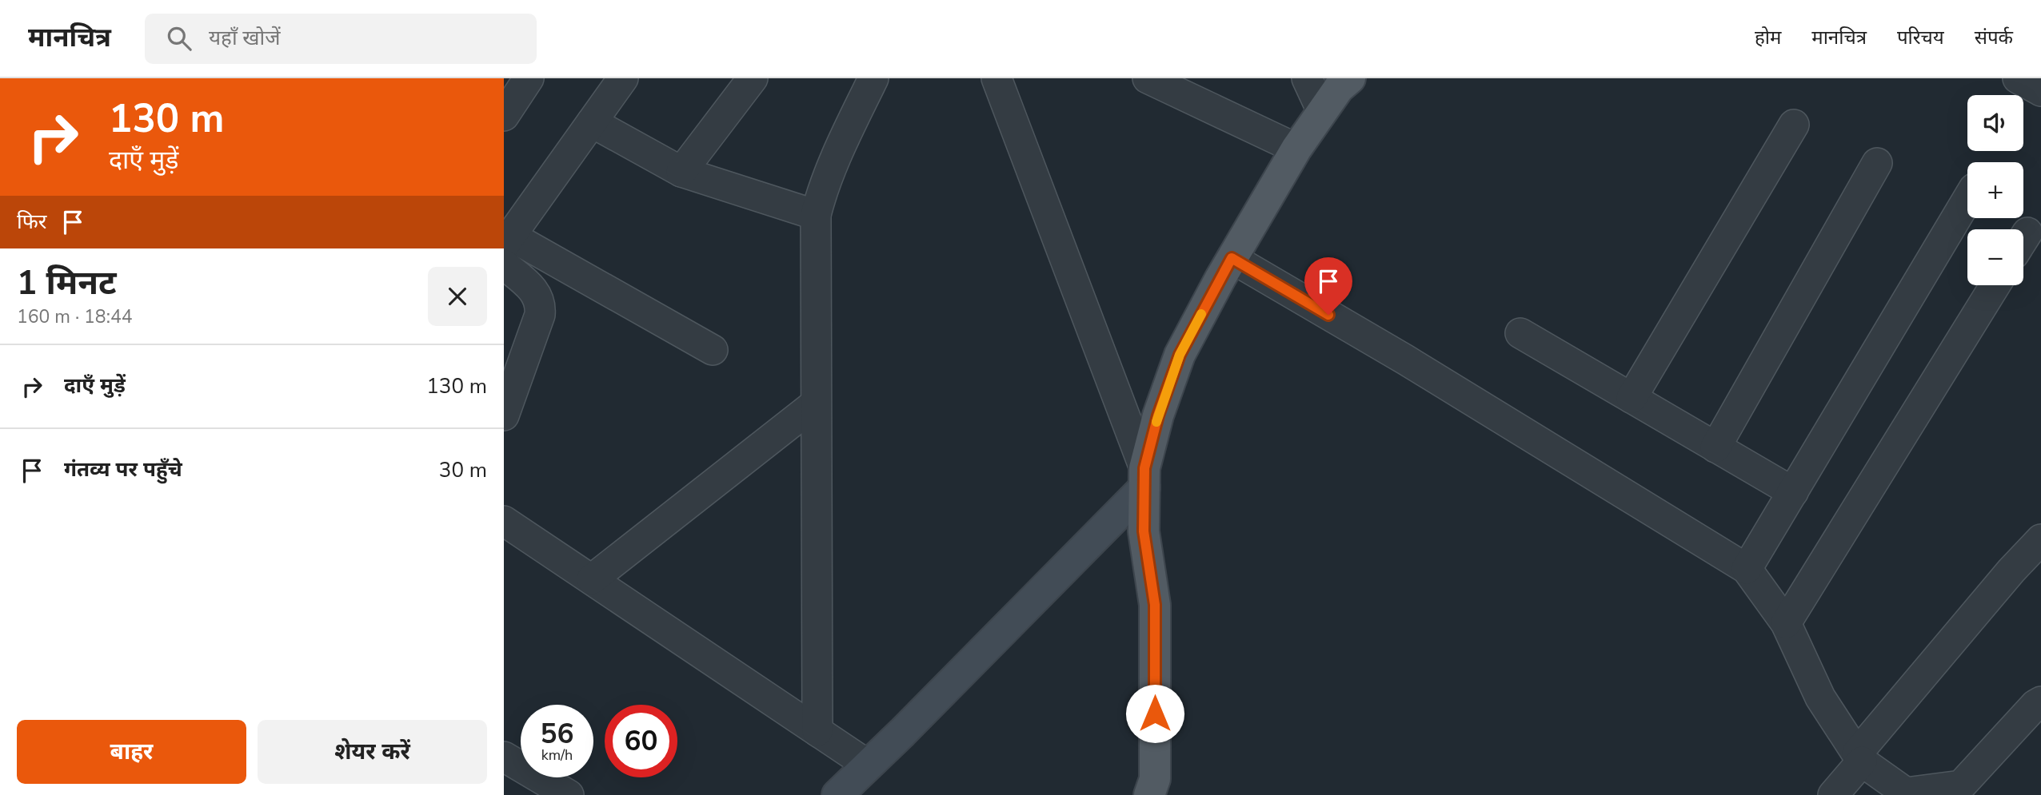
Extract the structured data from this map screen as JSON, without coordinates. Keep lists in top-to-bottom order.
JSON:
{
  "page": {
    "header": "मानचित्र",
    "search": "यहाँ खोजें",
    "nav": [
      "होम",
      "मानचित्र",
      "परिचय",
      "संपर्क"
    ],
    "turn": ["130 m", "दाएँ मुड़ें"],
    "map_buttons": ["+", "−"],
    "then": "फिर",
    "heading": ["1 मिनट", "160 m · 18:44"],
    "list": [
      {
        "name": "दाएँ मुड़ें",
        "value": "130 m"
      },
      {
        "name": "गंतव्य पर पहुँचे",
        "value": "30 m"
      }
    ],
    "speed": "56 km/h",
    "limit": "60",
    "buttons": ["बाहर", "शेयर करें"]
  }
}
